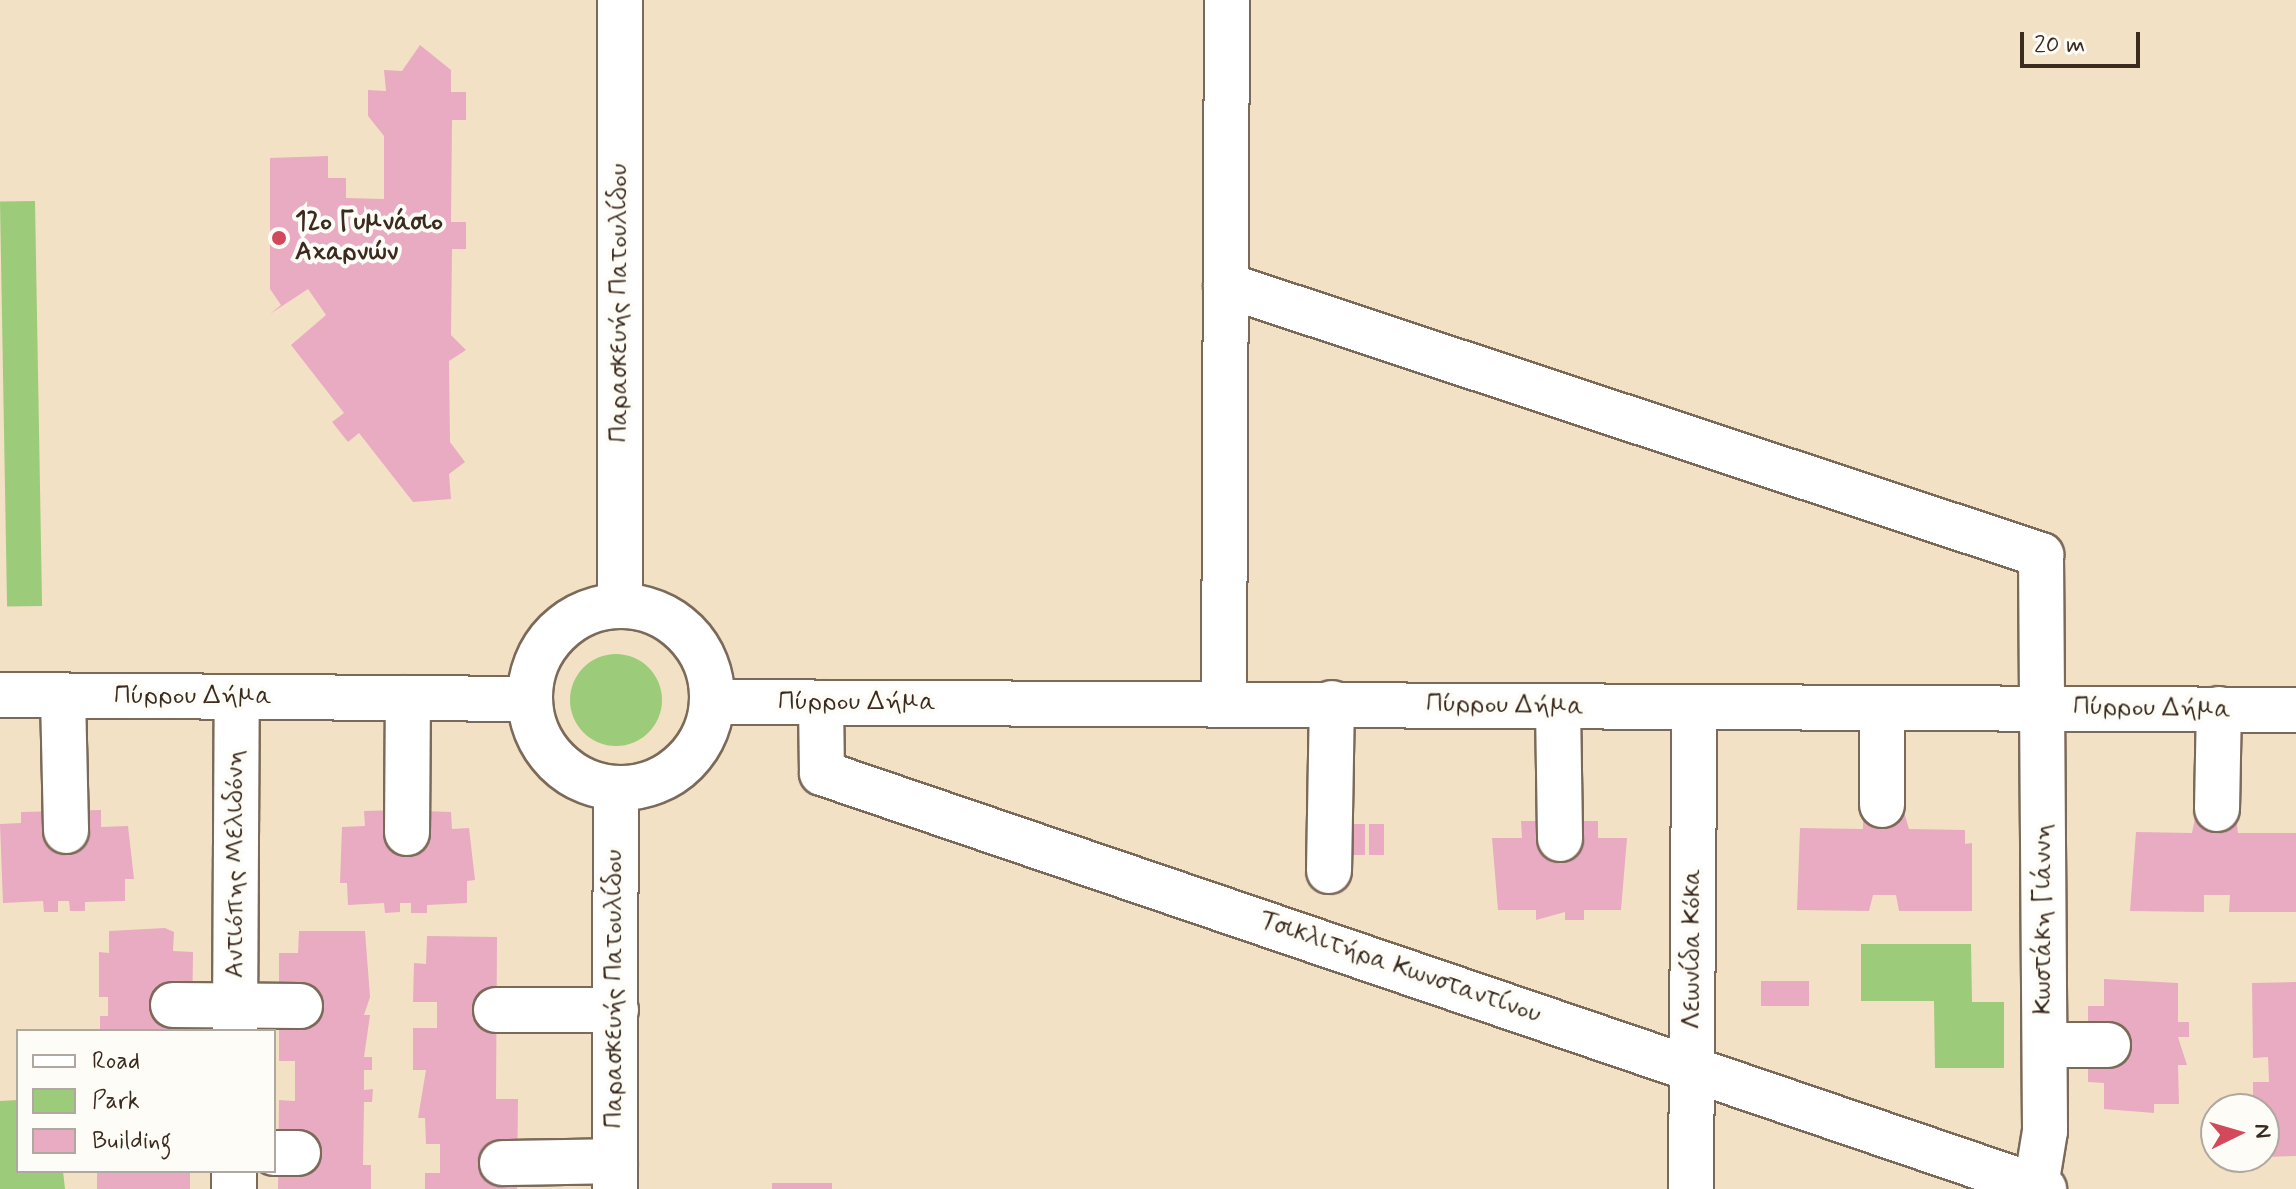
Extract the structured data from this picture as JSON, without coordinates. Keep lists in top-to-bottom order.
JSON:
{
  "streets": {
    "street": [
      "Παρασκευής Πατουλίδου",
      "Πύρρου Δήμα",
      "Αντιόπης Μελιδόνη",
      "Κωστάκη Γιάννη",
      "Λεωνίδα Κόκα",
      "Τσικλιτήρα Κωνσταντίνου"
    ]
  },
  "crossings": [
    ["Παρασκευής Πατουλίδου", "Πύρρου Δήμα"],
    ["Πύρρου Δήμα", "Αντιόπης Μελιδόνη"],
    ["Πύρρου Δήμα", "Κωστάκη Γιάννη"],
    ["Πύρρου Δήμα", "Λεωνίδα Κόκα"],
    ["Πύρρου Δήμα", "Τσικλιτήρα Κωνσταντίνου"],
    ["Κωστάκη Γιάννη", "Τσικλιτήρα Κωνσταντίνου"],
    ["Λεωνίδα Κόκα", "Τσικλιτήρα Κωνσταντίνου"]
  ],
  "places": ["12ο Γυμνάσιο Αχαρνών"],
  "legend": ["Road", "Park", "Building"],
  "scale_bar": "20 m",
  "north": "right"
}
